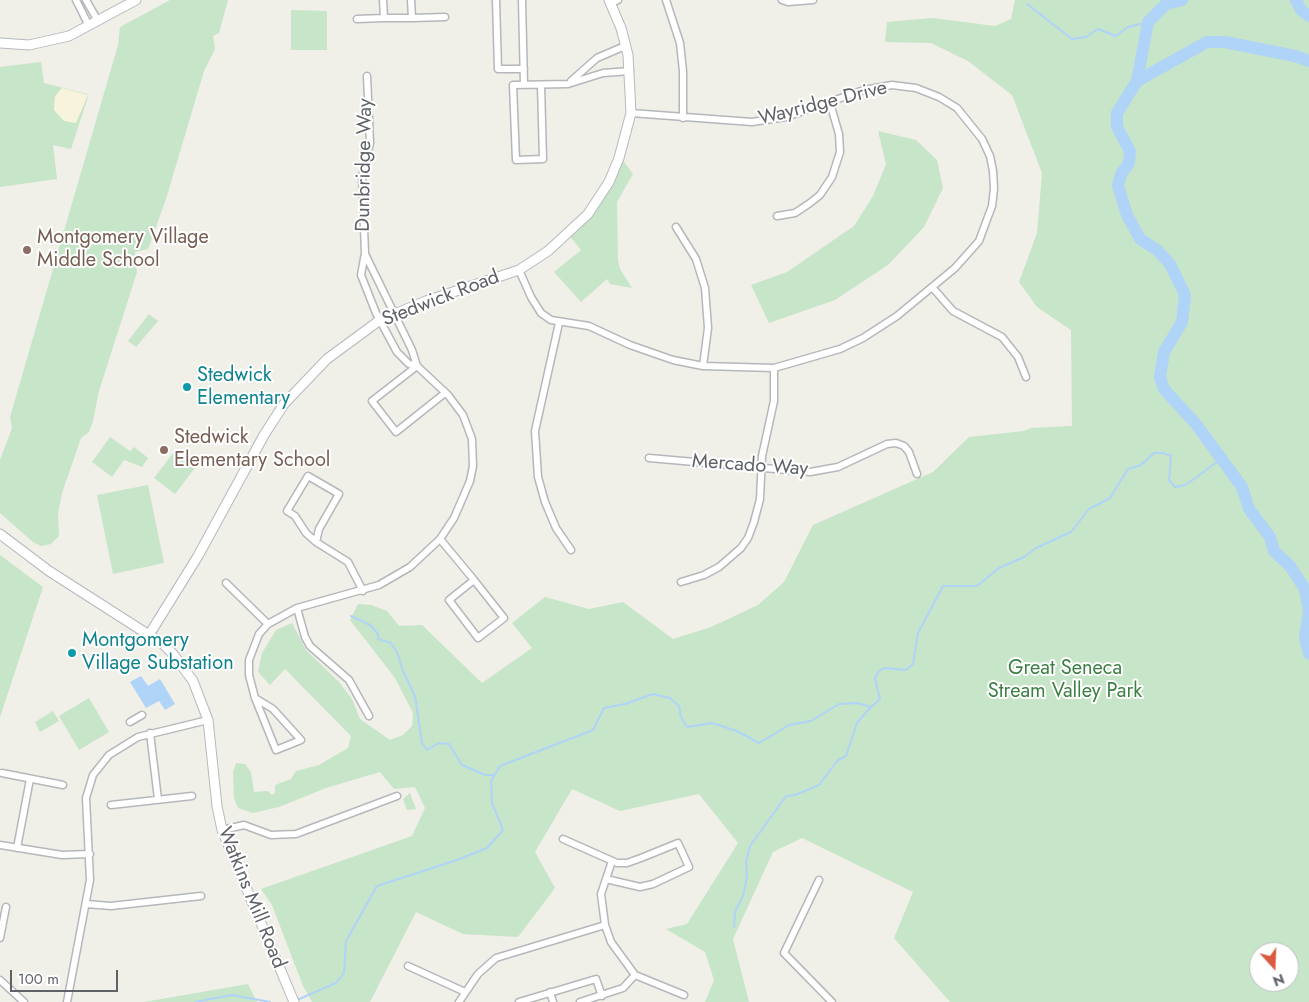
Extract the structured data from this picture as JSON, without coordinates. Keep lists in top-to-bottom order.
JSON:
{
  "streets": {
    "street": [
      "Wayridge Drive",
      "Dunbridge Way",
      "Stedwick Road",
      "Mercado Way",
      "Watkins Mill Road"
    ]
  },
  "crossings": [
    ["Wayridge Drive", "Stedwick Road"],
    ["Dunbridge Way", "Stedwick Road"],
    ["Stedwick Road", "Watkins Mill Road"]
  ],
  "parks": ["Great Seneca Stream Valley Park"],
  "places": [
    "Montgomery Village Middle School",
    "Stedwick Elementary",
    "Stedwick Elementary School",
    "Montgomery Village Substation"
  ],
  "scale_bar": "100 m",
  "north": "bottom"
}
